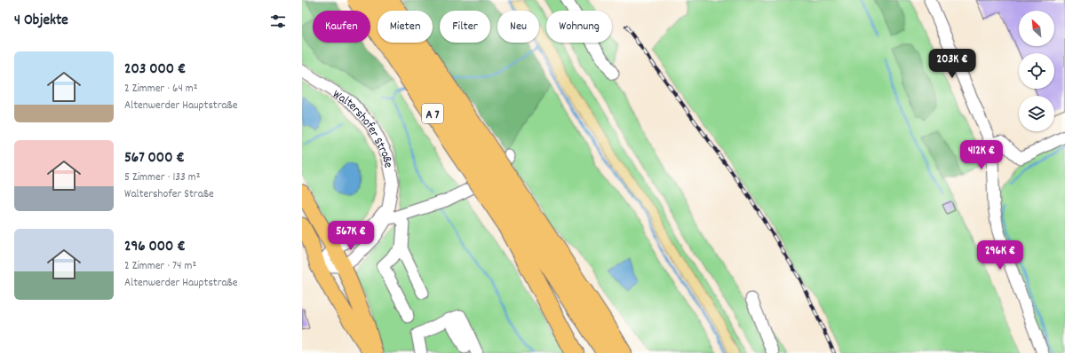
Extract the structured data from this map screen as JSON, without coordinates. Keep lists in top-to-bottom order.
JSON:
{
  "streets": {
    "highway": ["A 7"],
    "street": ["Waltershofer Straße"]
  },
  "north": "top left",
  "page": {
    "heading": "4 Objekte",
    "chip": [
      "Kaufen",
      "Mieten",
      "Filter",
      "Neu",
      "Wohnung"
    ],
    "list": [
      {
        "name": "203 000 €",
        "note": "2 Zimmer · 64 m² · Altenwerder Hauptstraße"
      },
      {
        "name": "567 000 €",
        "note": "5 Zimmer · 133 m² · Waltershofer Straße"
      },
      {
        "name": "296 000 €",
        "note": "2 Zimmer · 74 m² · Altenwerder Hauptstraße"
      }
    ],
    "price": [
      "203K €",
      "412K €",
      "567K €",
      "296K €"
    ]
  }
}
